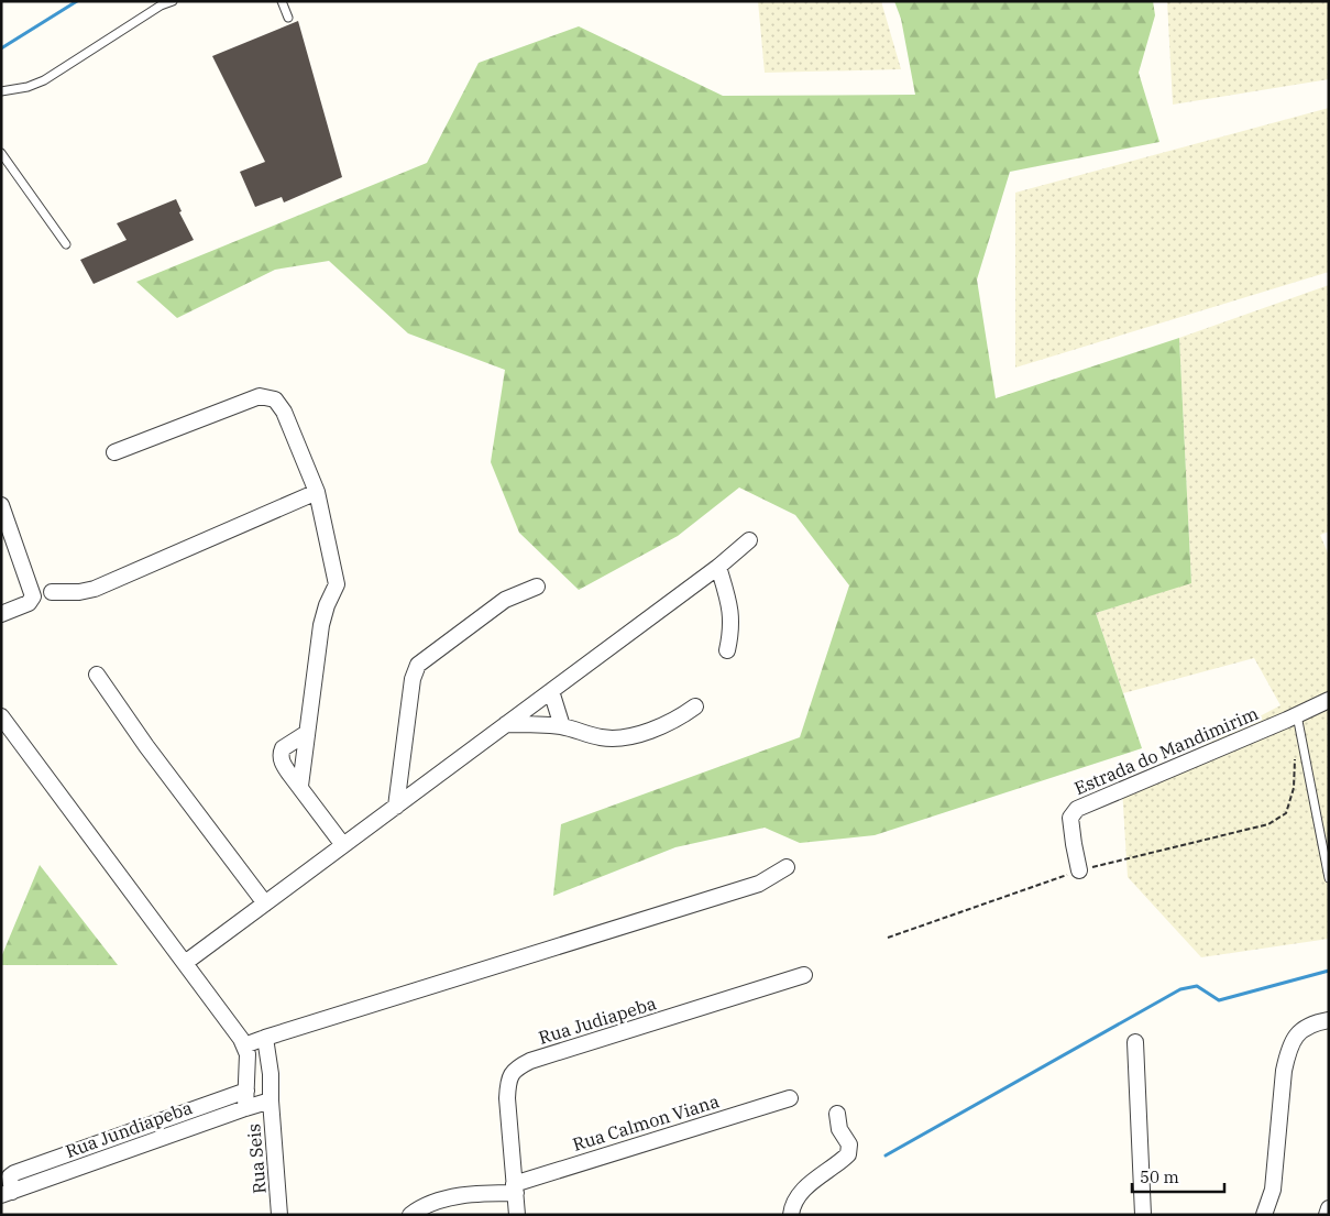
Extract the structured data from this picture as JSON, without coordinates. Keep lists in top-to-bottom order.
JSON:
{
  "streets": {
    "street": [
      "Estrada do Mandimirim",
      "Rua Judiapeba",
      "Rua Calmon Viana",
      "Rua Jundiapeba",
      "Rua Seis"
    ]
  },
  "crossings": [
    ["Rua Judiapeba", "Rua Calmon Viana"],
    ["Rua Jundiapeba", "Rua Seis"]
  ],
  "scale_bar": "50 m"
}
